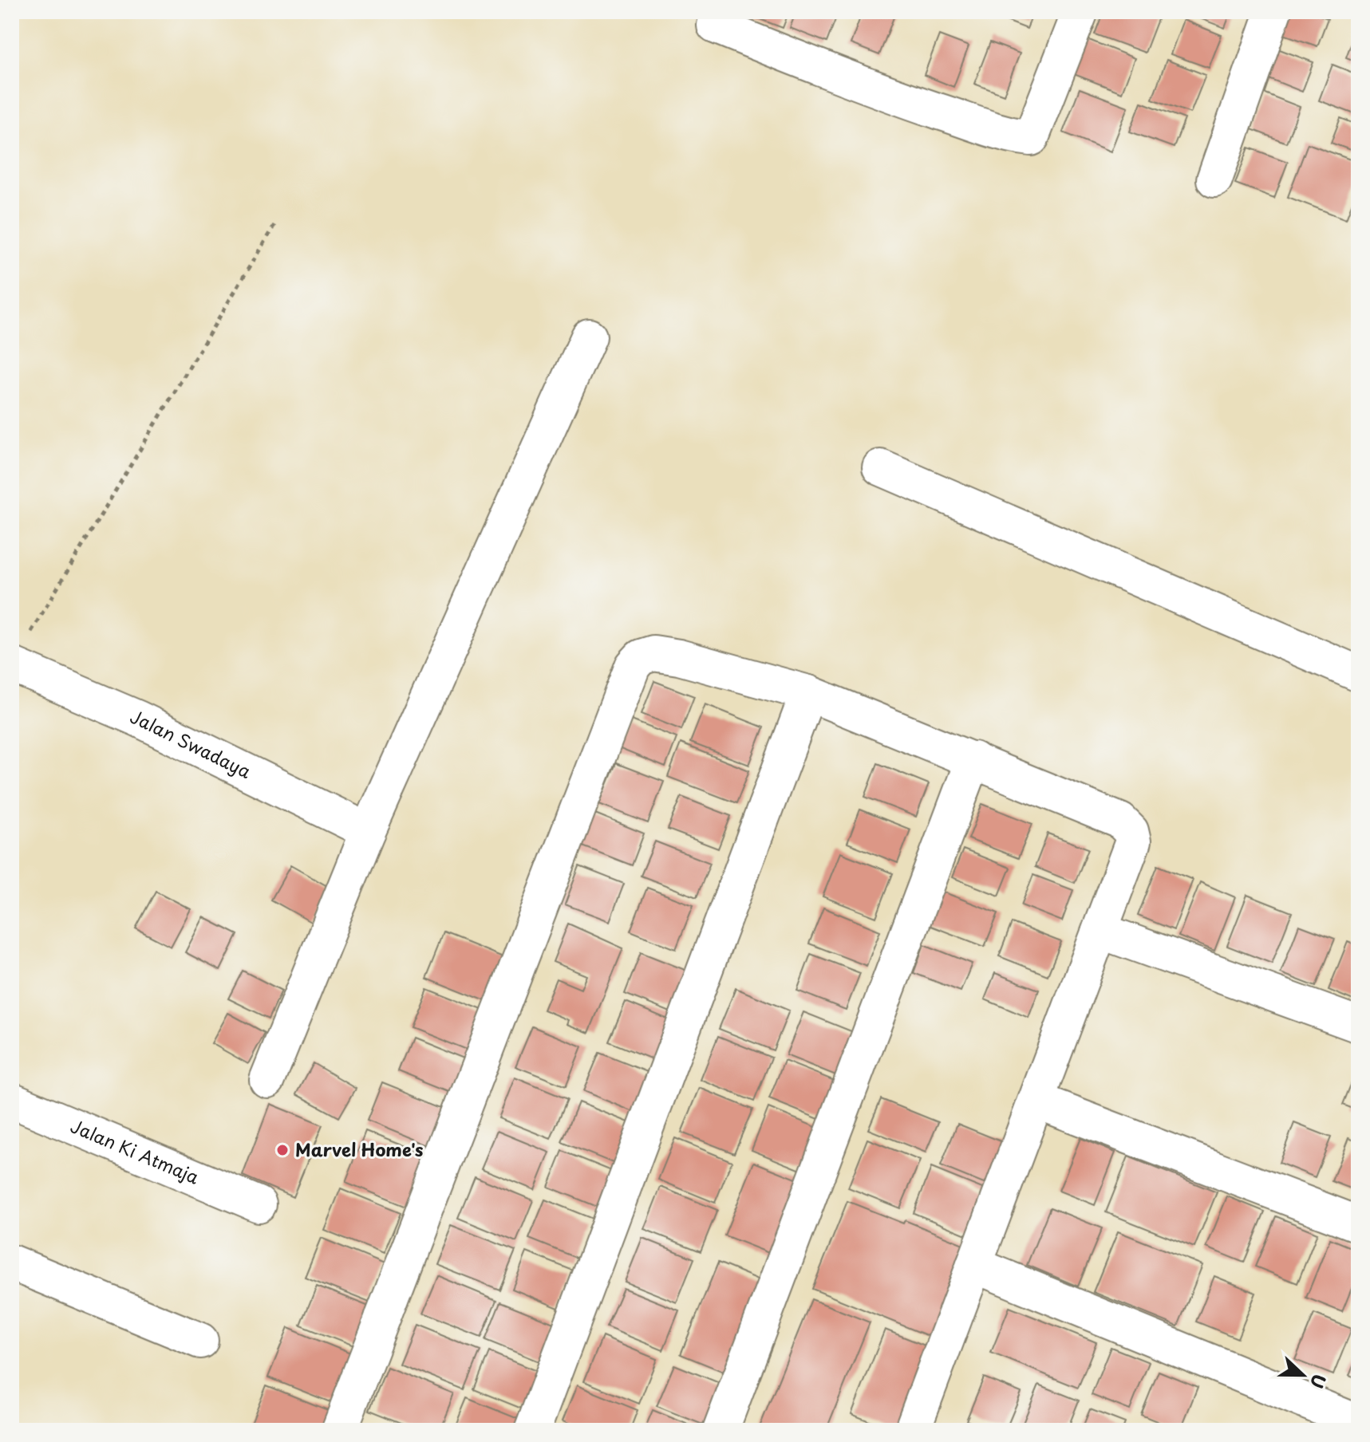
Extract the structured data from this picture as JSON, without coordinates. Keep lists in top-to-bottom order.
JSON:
{
  "streets": {
    "street": ["Jalan Swadaya", "Jalan Ki Atmaja"]
  },
  "places": ["Marvel Home's"],
  "north": "right"
}
